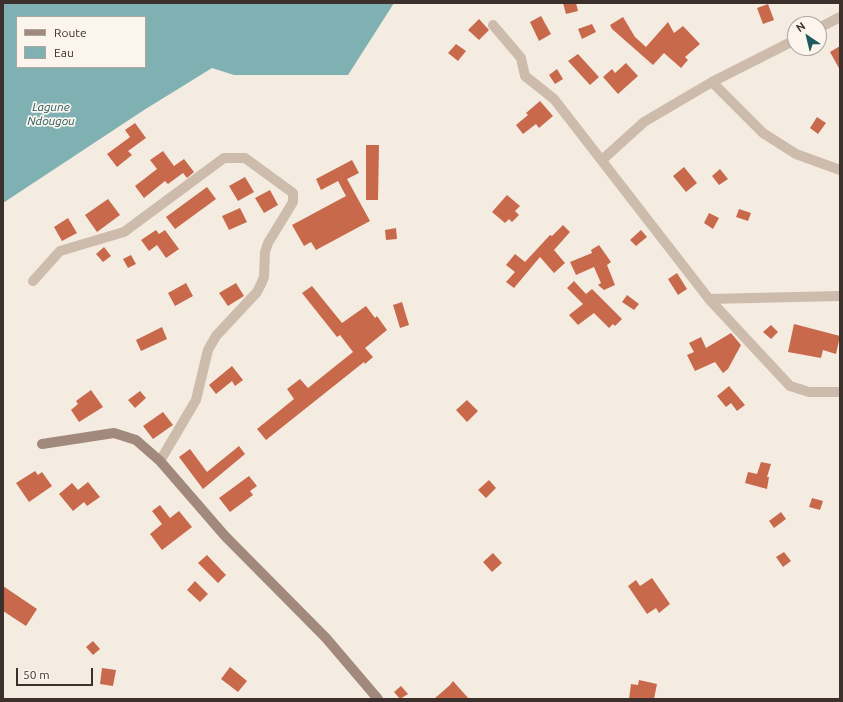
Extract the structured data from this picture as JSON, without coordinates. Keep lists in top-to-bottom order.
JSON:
{
  "water": ["Lagune Ndougou"],
  "legend": ["Route", "Eau"],
  "scale_bar": "50 m",
  "north": "top left"
}
